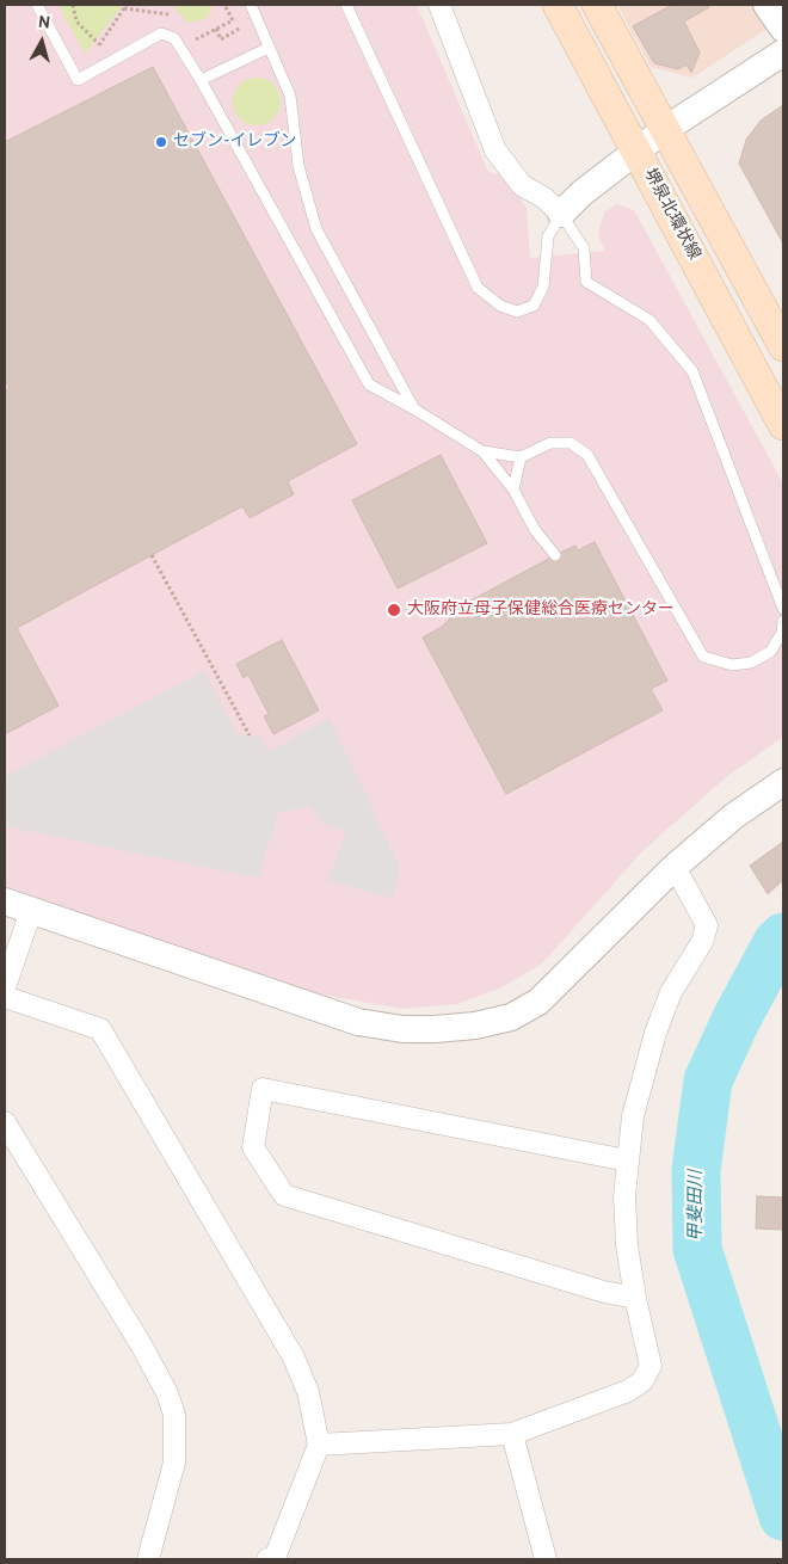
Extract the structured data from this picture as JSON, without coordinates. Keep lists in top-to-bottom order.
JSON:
{
  "streets": {
    "main road": ["堺泉北環状線"]
  },
  "water": ["甲斐田川"],
  "places": ["セブン-イレブン", "大阪府立母子保健総合医療センター"],
  "north": "top"
}
